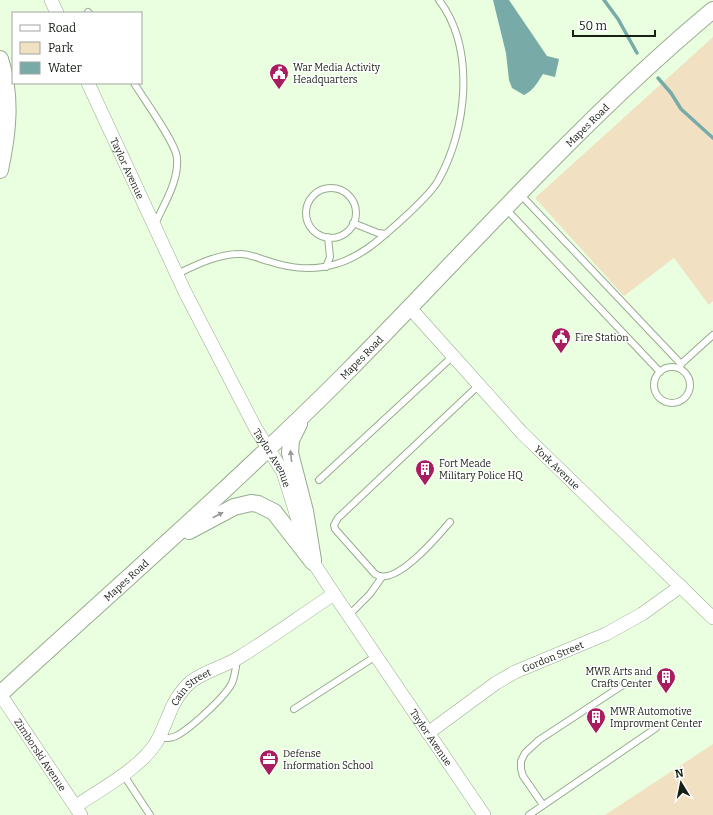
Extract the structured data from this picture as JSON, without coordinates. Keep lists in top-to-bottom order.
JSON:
{
  "streets": {
    "street": [
      "Mapes Road",
      "Taylor Avenue",
      "York Avenue",
      "Gordon Street",
      "Cain Street",
      "Zimborski Avenue"
    ]
  },
  "crossings": [
    ["Mapes Road", "Taylor Avenue"],
    ["Mapes Road", "York Avenue"],
    ["Mapes Road", "Zimborski Avenue"],
    ["Taylor Avenue", "Gordon Street"],
    ["Taylor Avenue", "Cain Street"],
    ["York Avenue", "Gordon Street"],
    ["Cain Street", "Zimborski Avenue"]
  ],
  "places": {
    "public building": ["War Media Activity Headquarters", "Fire Station"],
    "building": ["Fort Meade Military Police HQ", "MWR Arts and Crafts Center", "MWR Automotive Improvment Center"],
    "office": ["Defense Information School"]
  },
  "legend": ["Road", "Park", "Water"],
  "scale_bar": "50 m",
  "north": "top"
}
